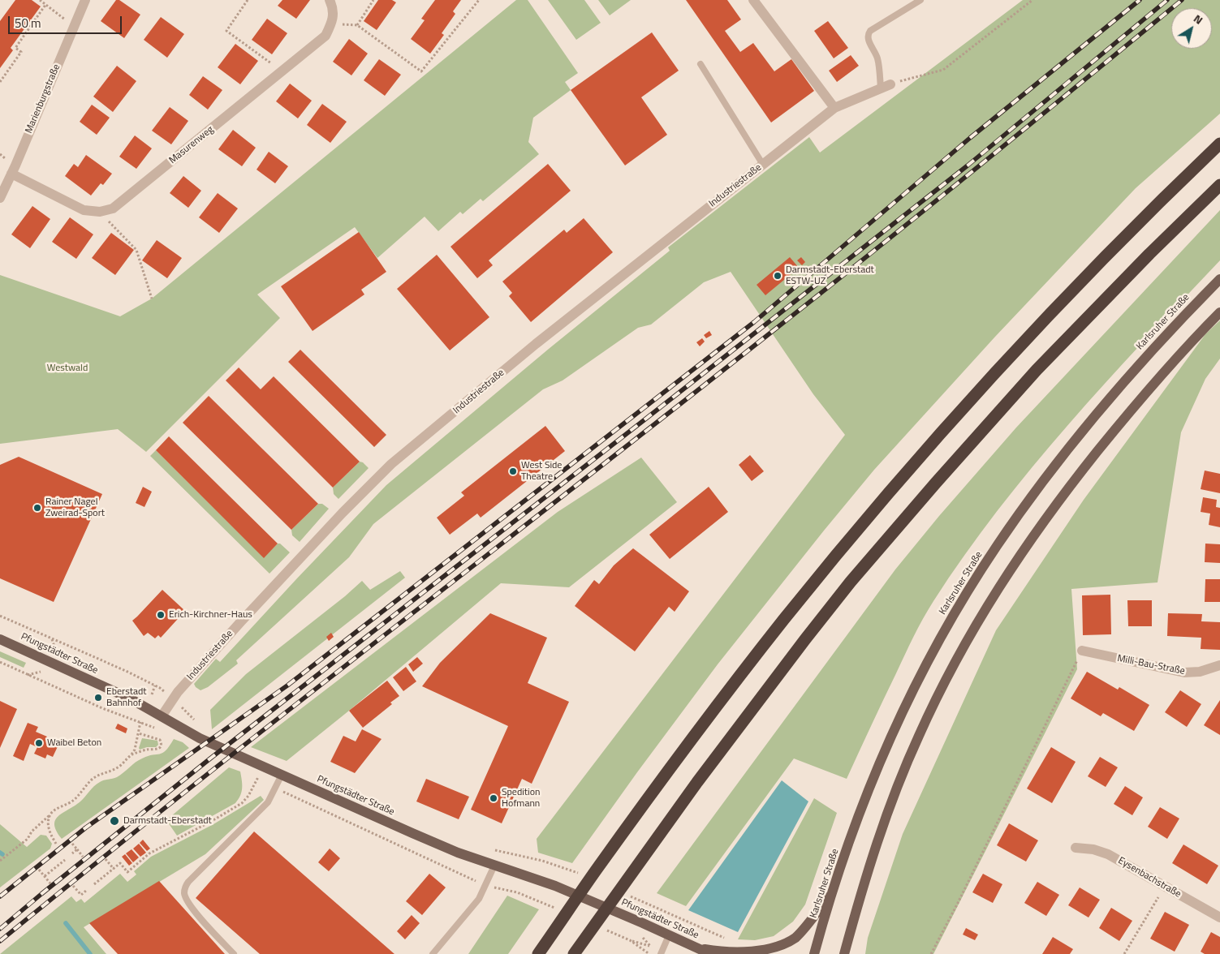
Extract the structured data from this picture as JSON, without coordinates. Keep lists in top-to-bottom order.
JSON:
{
  "streets": {
    "main road": ["Karlsruher Straße", "Pfungstädter Straße"],
    "street": [
      "Marienburgstraße",
      "Masurenweg",
      "Industriestraße",
      "Milli-Bau-Straße",
      "Eysenbachstraße"
    ]
  },
  "crossings": [
    ["Industriestraße", "Pfungstädter Straße"]
  ],
  "parks": ["Westwald"],
  "places": [
    "Darmstadt-Eberstadt ESTW-UZ",
    "West Side Theatre",
    "Rainer Nagel Zweirad-Sport",
    "Erich-Kirchner-Haus",
    "Eberstadt Bahnhof",
    "Waibel Beton",
    "Spedition Hofmann",
    "Darmstadt-Eberstadt"
  ],
  "scale_bar": "50 m",
  "north": "top right"
}
